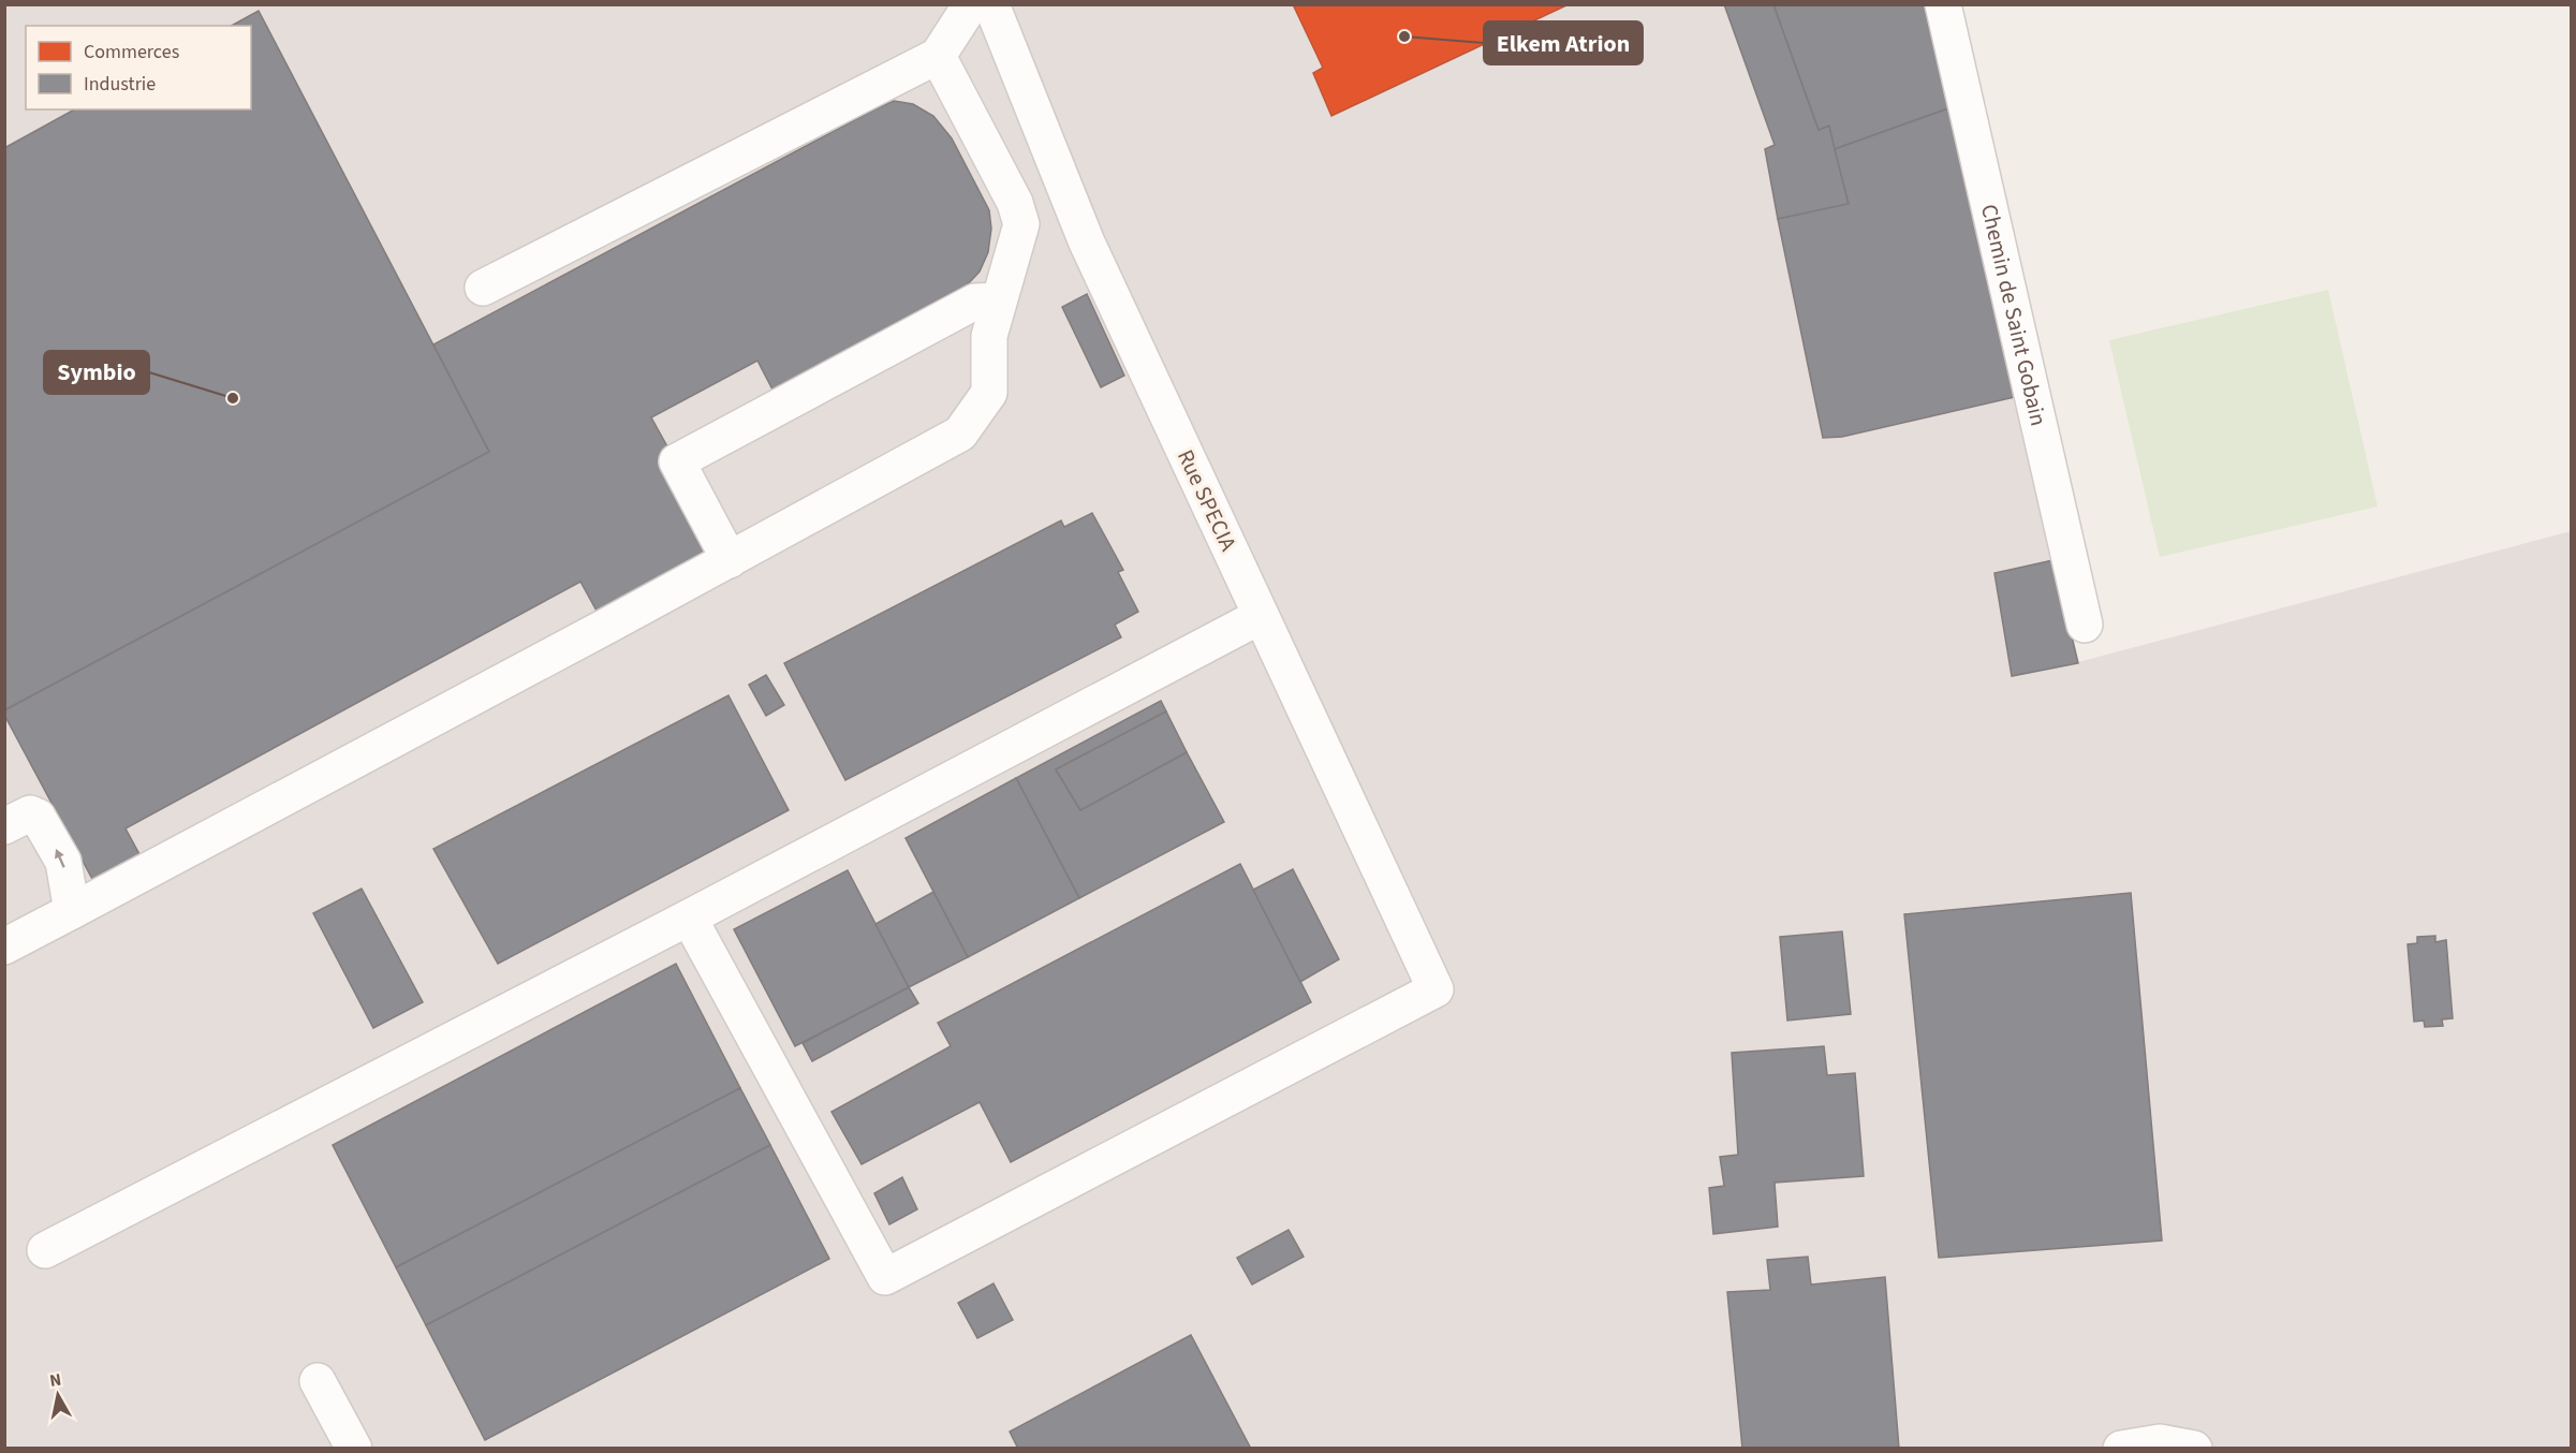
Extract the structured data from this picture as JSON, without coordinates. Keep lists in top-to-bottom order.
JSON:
{
  "streets": {
    "street": ["Chemin de Saint Gobain", "Rue SPECIA"]
  },
  "places": ["Elkem Atrion", "Symbio"],
  "legend": ["Commerces", "Industrie"],
  "north": "top"
}
